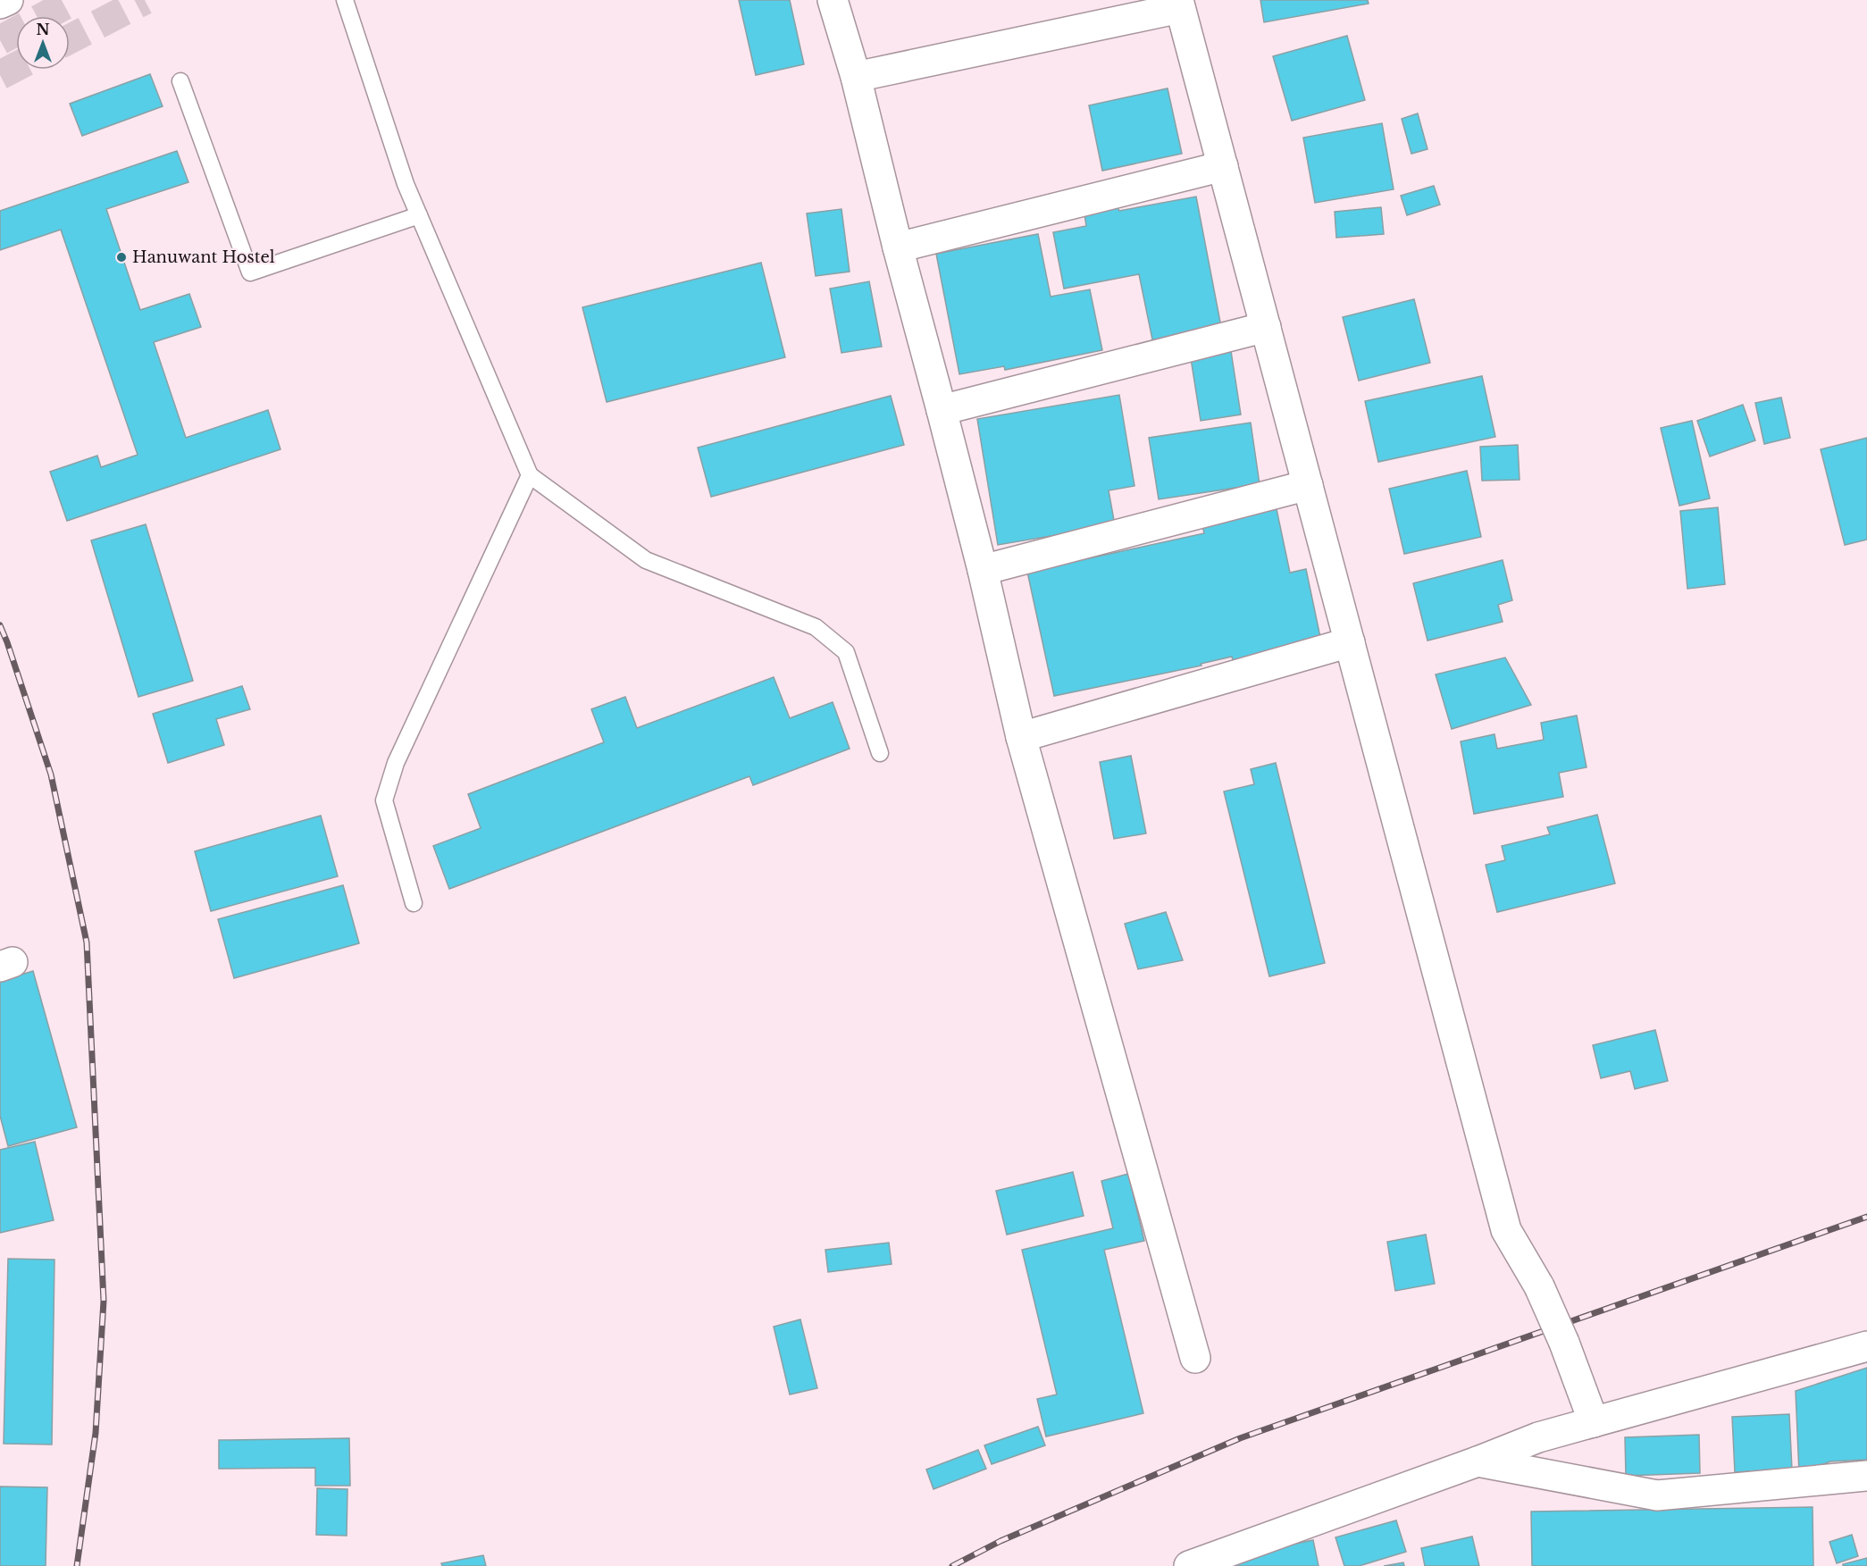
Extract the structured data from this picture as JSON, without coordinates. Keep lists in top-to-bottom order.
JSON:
{
  "places": ["Hanuwant Hostel"],
  "north": "top"
}
